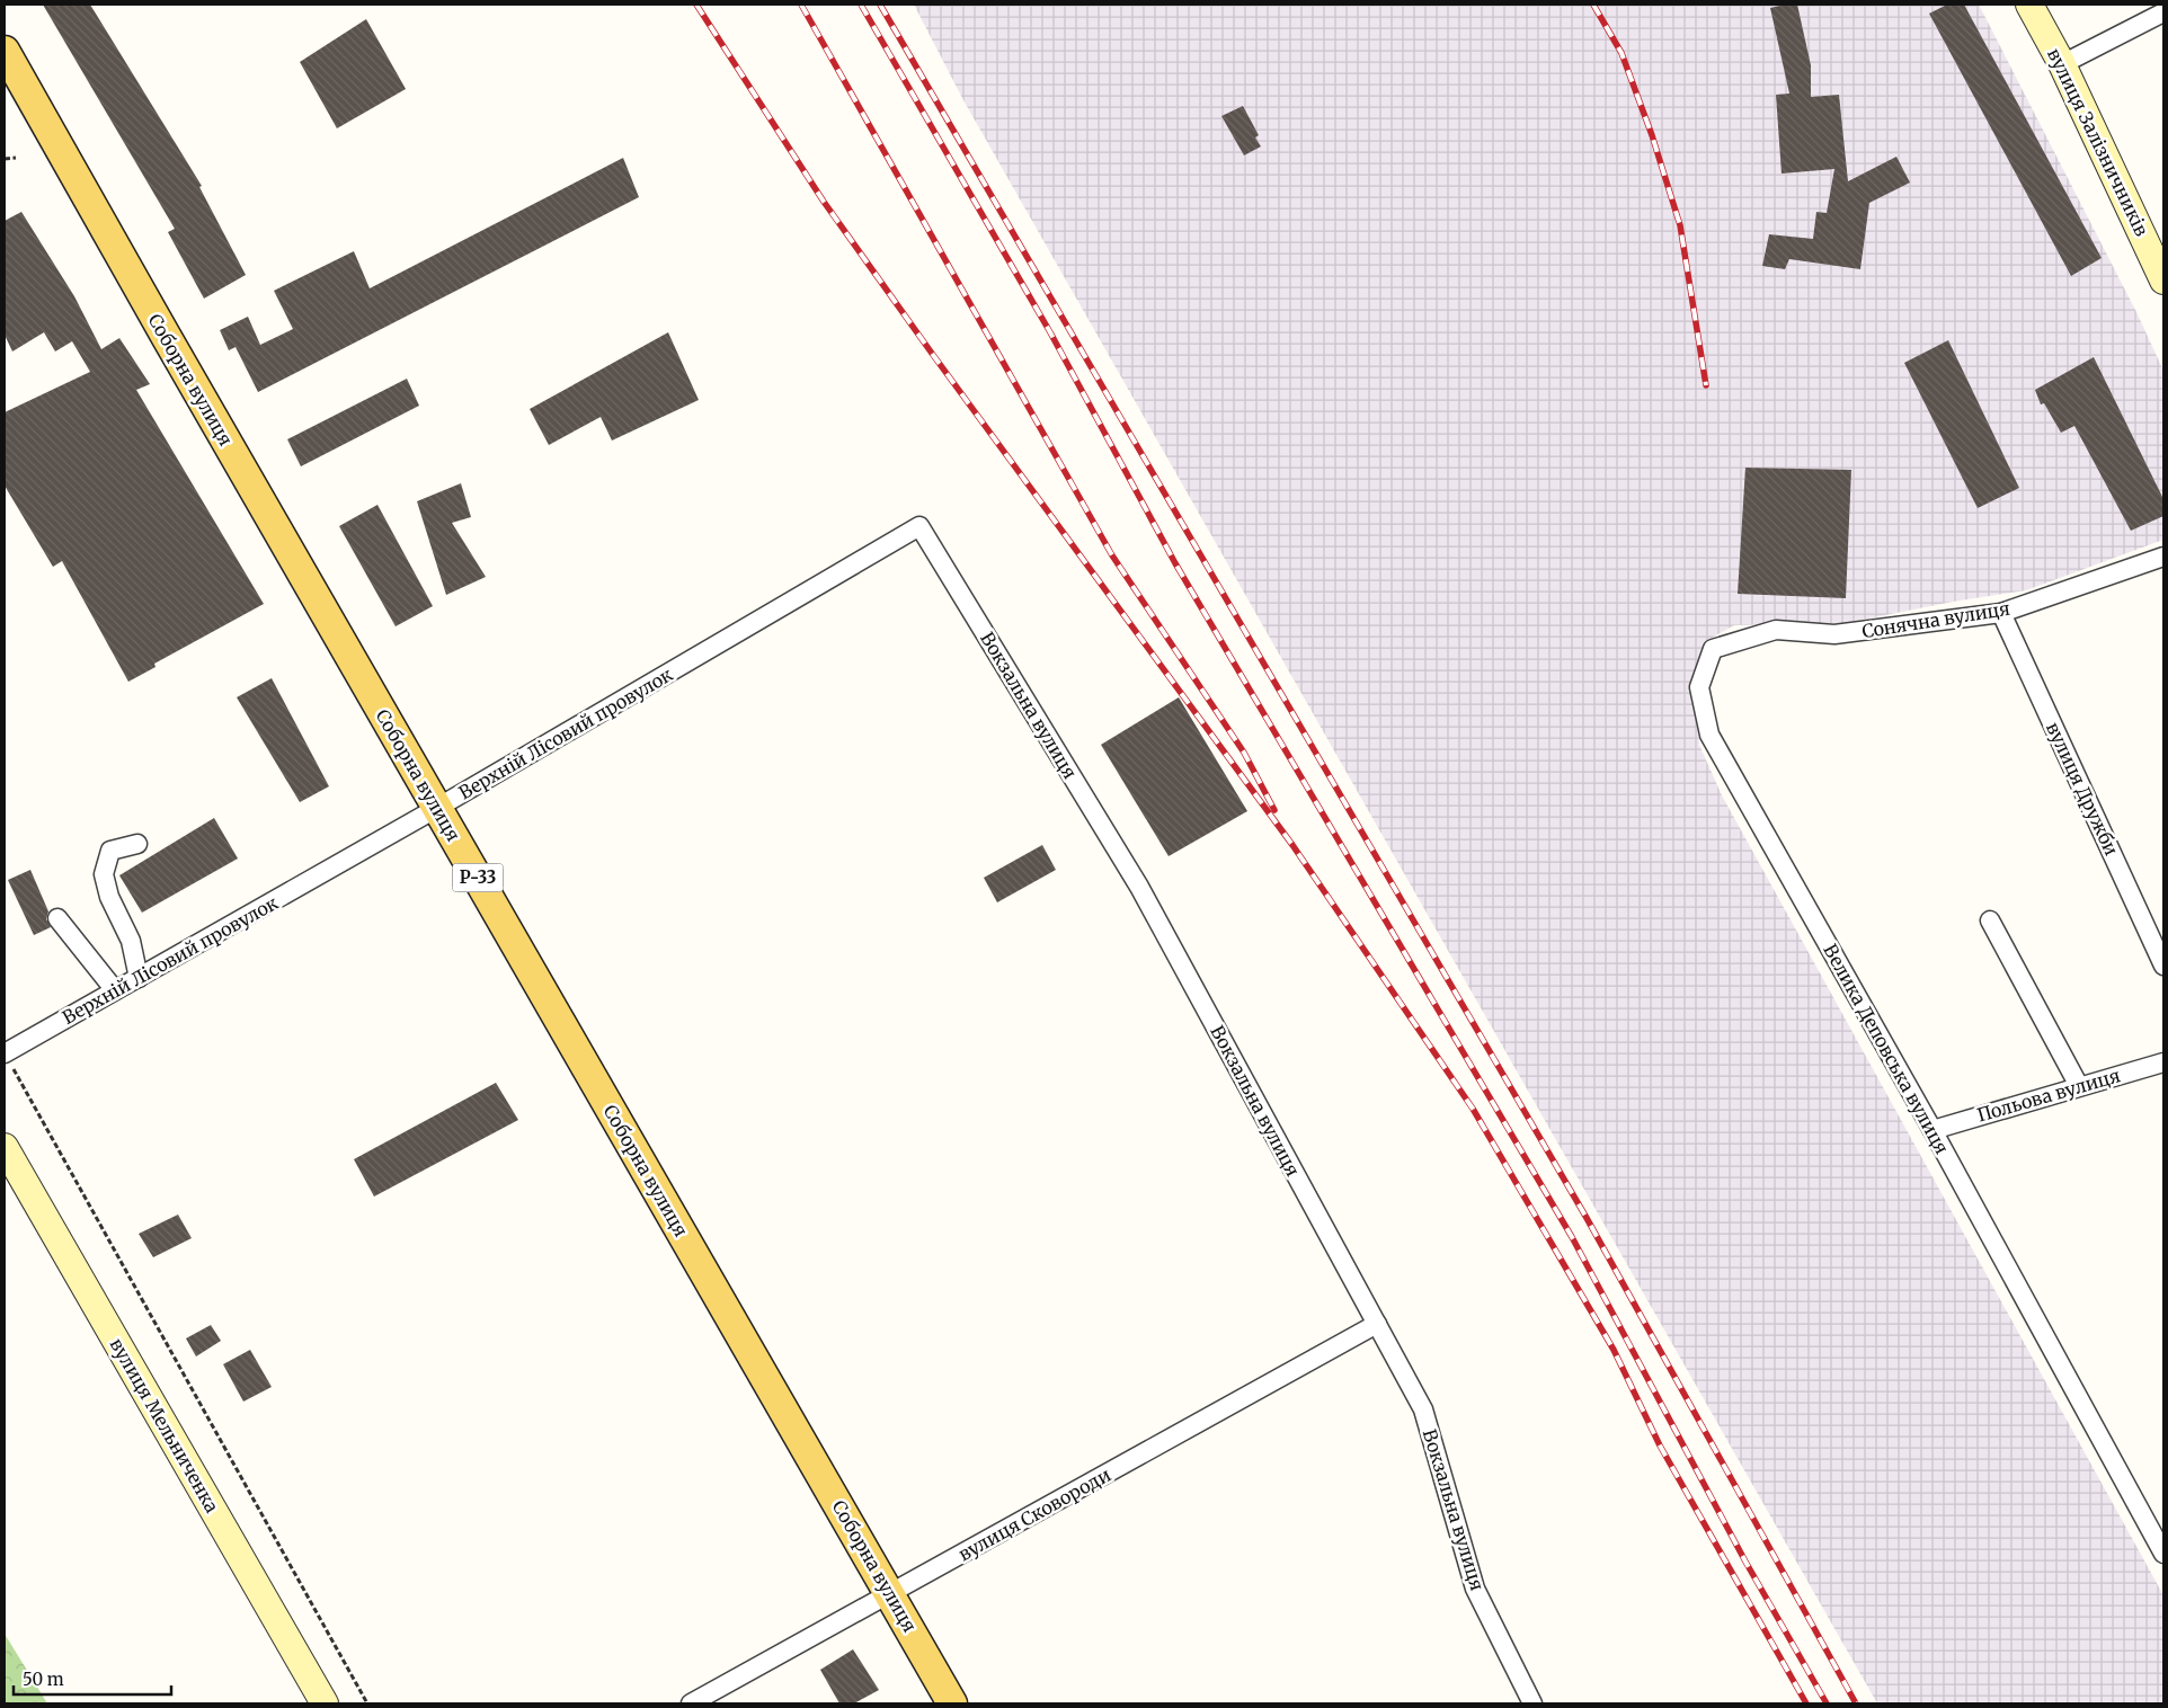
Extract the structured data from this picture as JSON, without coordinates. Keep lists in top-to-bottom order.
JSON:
{
  "streets": {
    "main road": ["Соборна вулиця", "Р-33"],
    "street": [
      "вулиця Залізничників",
      "Сонячна вулиця",
      "Вокзальна вулиця",
      "Верхній Лісовий провулок",
      "вулиця Дружби",
      "Велика Деповська вулиця",
      "Польова вулиця",
      "вулиця Мельниченка",
      "вулиця Сковороди"
    ]
  },
  "crossings": [
    ["Соборна вулиця", "Верхній Лісовий провулок"],
    ["Соборна вулиця", "вулиця Сковороди"],
    ["Сонячна вулиця", "вулиця Дружби"],
    ["Сонячна вулиця", "Велика Деповська вулиця"],
    ["Вокзальна вулиця", "Верхній Лісовий провулок"],
    ["Вокзальна вулиця", "вулиця Сковороди"],
    ["Велика Деповська вулиця", "Польова вулиця"]
  ],
  "scale_bar": "50 m"
}
